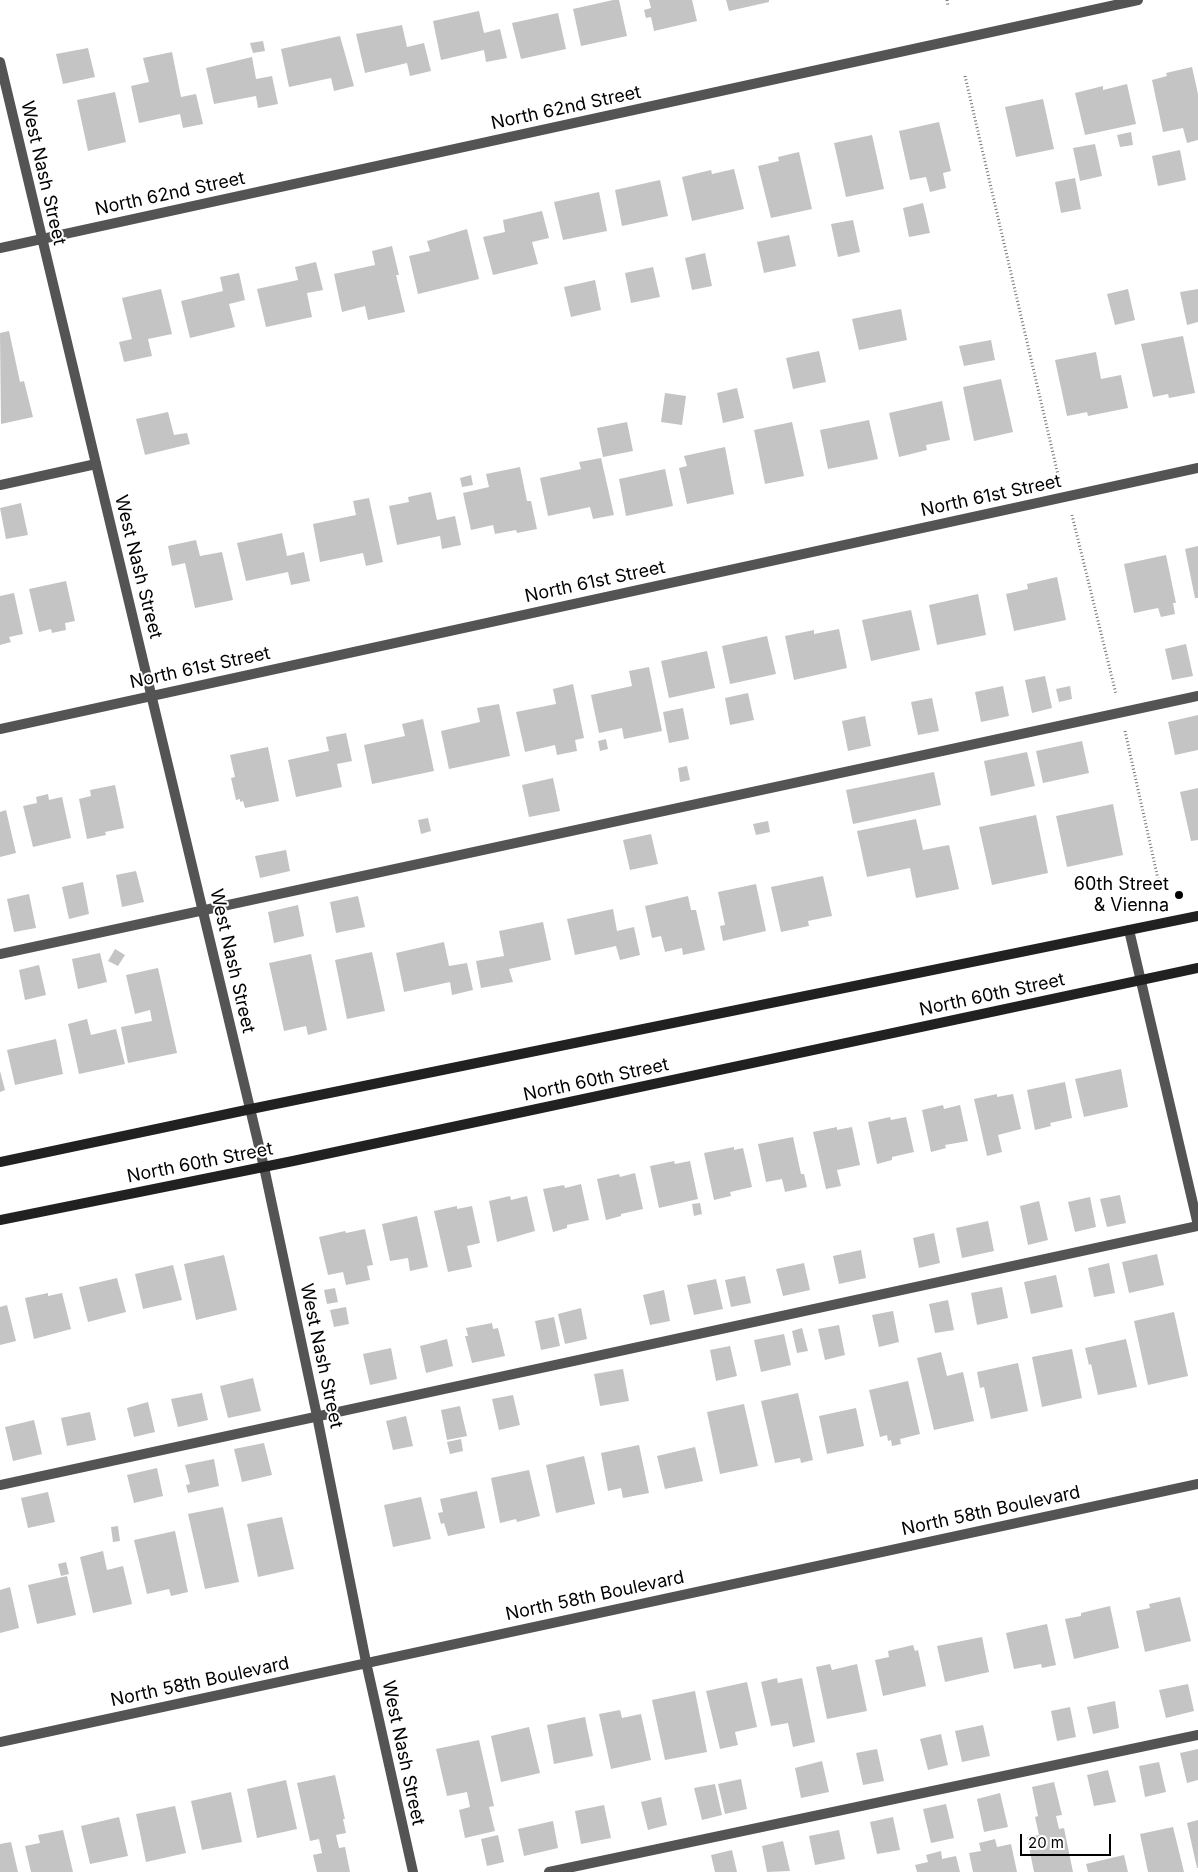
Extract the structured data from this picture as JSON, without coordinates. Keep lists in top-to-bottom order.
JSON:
{
  "streets": {
    "main road": ["North 60th Street"],
    "street": [
      "North 62nd Street",
      "West Nash Street",
      "North 61st Street",
      "North 58th Boulevard"
    ]
  },
  "crossings": [
    ["North 62nd Street", "West Nash Street"],
    ["West Nash Street", "North 61st Street"],
    ["West Nash Street", "North 60th Street"],
    ["West Nash Street", "North 58th Boulevard"]
  ],
  "places": ["60th Street & Vienna"],
  "scale_bar": "20 m"
}
